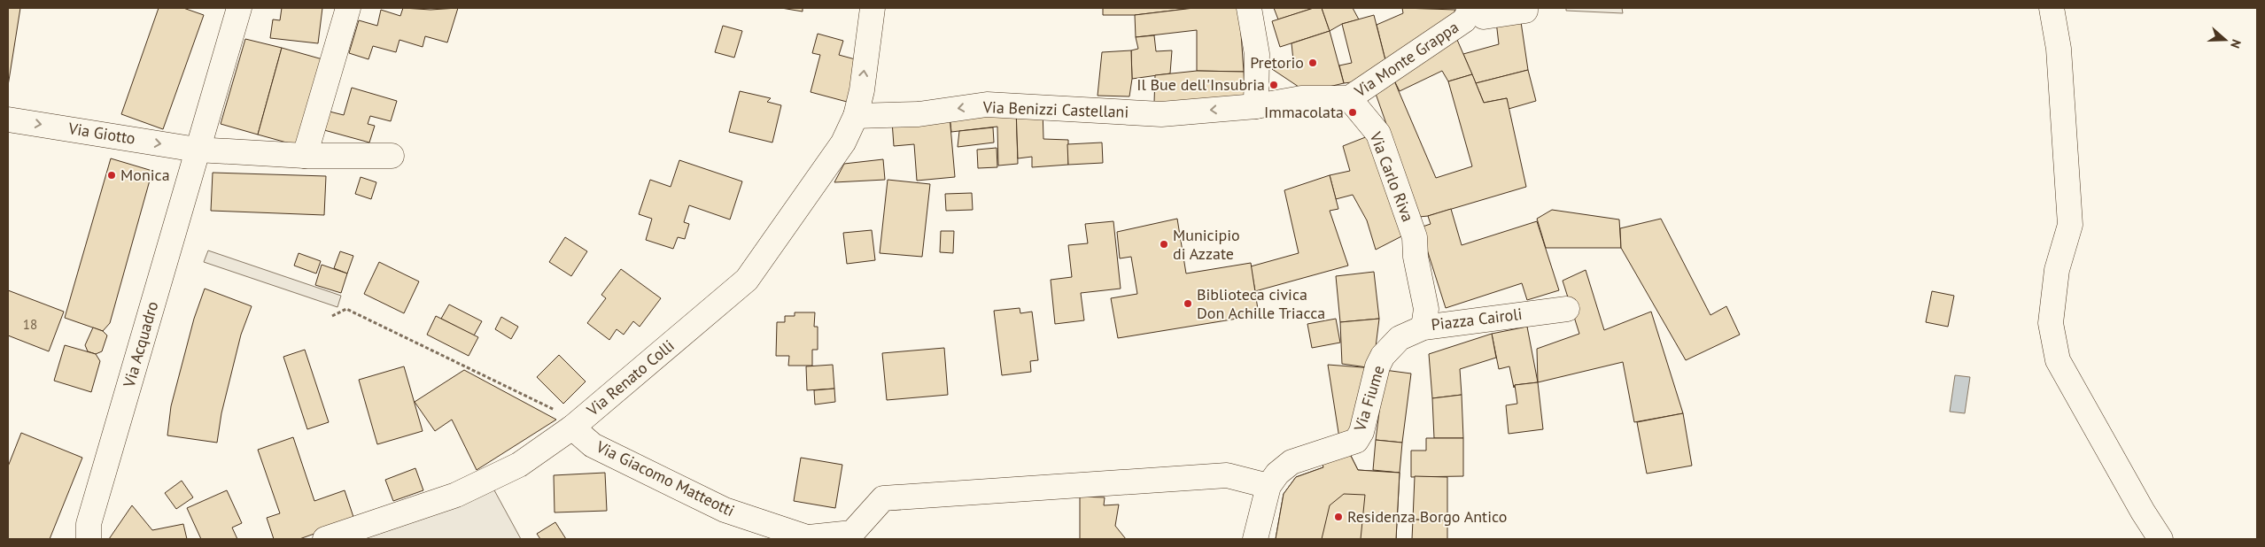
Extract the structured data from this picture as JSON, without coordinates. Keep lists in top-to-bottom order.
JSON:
{
  "streets": {
    "street": [
      "Via Monte Grappa",
      "Via Benizzi Castellani",
      "Via Giotto",
      "Via Carlo Riva",
      "Piazza Cairoli",
      "Via Acquadro",
      "Via Renato Colli",
      "Via Fiume",
      "Via Giacomo Matteotti"
    ]
  },
  "crossings": [
    ["Via Monte Grappa", "Via Benizzi Castellani"],
    ["Via Monte Grappa", "Via Carlo Riva"],
    ["Via Benizzi Castellani", "Via Renato Colli"],
    ["Via Giotto", "Via Acquadro"],
    ["Via Carlo Riva", "Piazza Cairoli"],
    ["Piazza Cairoli", "Via Fiume"],
    ["Via Renato Colli", "Via Giacomo Matteotti"]
  ],
  "one_way": ["Via Benizzi Castellani", "Via Giotto"],
  "places": [
    "Pretorio",
    "Il Bue dell'Insubria",
    "Immacolata",
    "Monica",
    "Municipio di Azzate",
    "Biblioteca civica Don Achille Triacca",
    "Residenza Borgo Antico"
  ],
  "house_numbers": ["18"],
  "north": "right"
}
